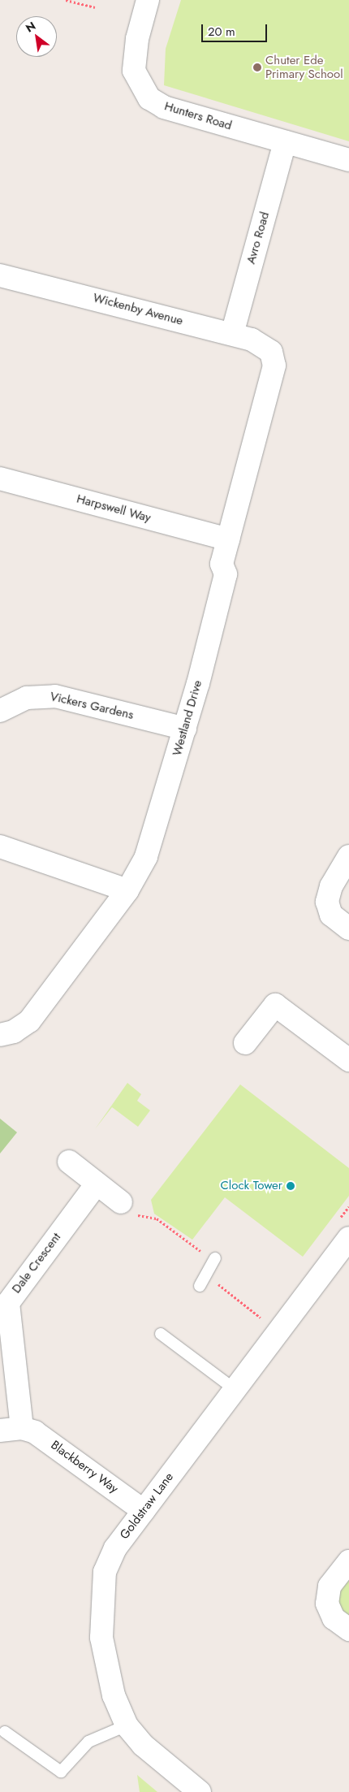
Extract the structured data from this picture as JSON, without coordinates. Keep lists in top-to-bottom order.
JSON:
{
  "streets": {
    "street": [
      "Hunters Road",
      "Avro Road",
      "Wickenby Avenue",
      "Harpswell Way",
      "Vickers Gardens",
      "Westland Drive",
      "Dale Crescent",
      "Blackberry Way",
      "Goldstraw Lane"
    ]
  },
  "crossings": [
    ["Hunters Road", "Avro Road"],
    ["Avro Road", "Wickenby Avenue"],
    ["Wickenby Avenue", "Westland Drive"],
    ["Harpswell Way", "Westland Drive"],
    ["Vickers Gardens", "Westland Drive"],
    ["Dale Crescent", "Blackberry Way"],
    ["Blackberry Way", "Goldstraw Lane"]
  ],
  "places": ["Chuter Ede Primary School", "Clock Tower"],
  "scale_bar": "20 m",
  "north": "top left"
}
